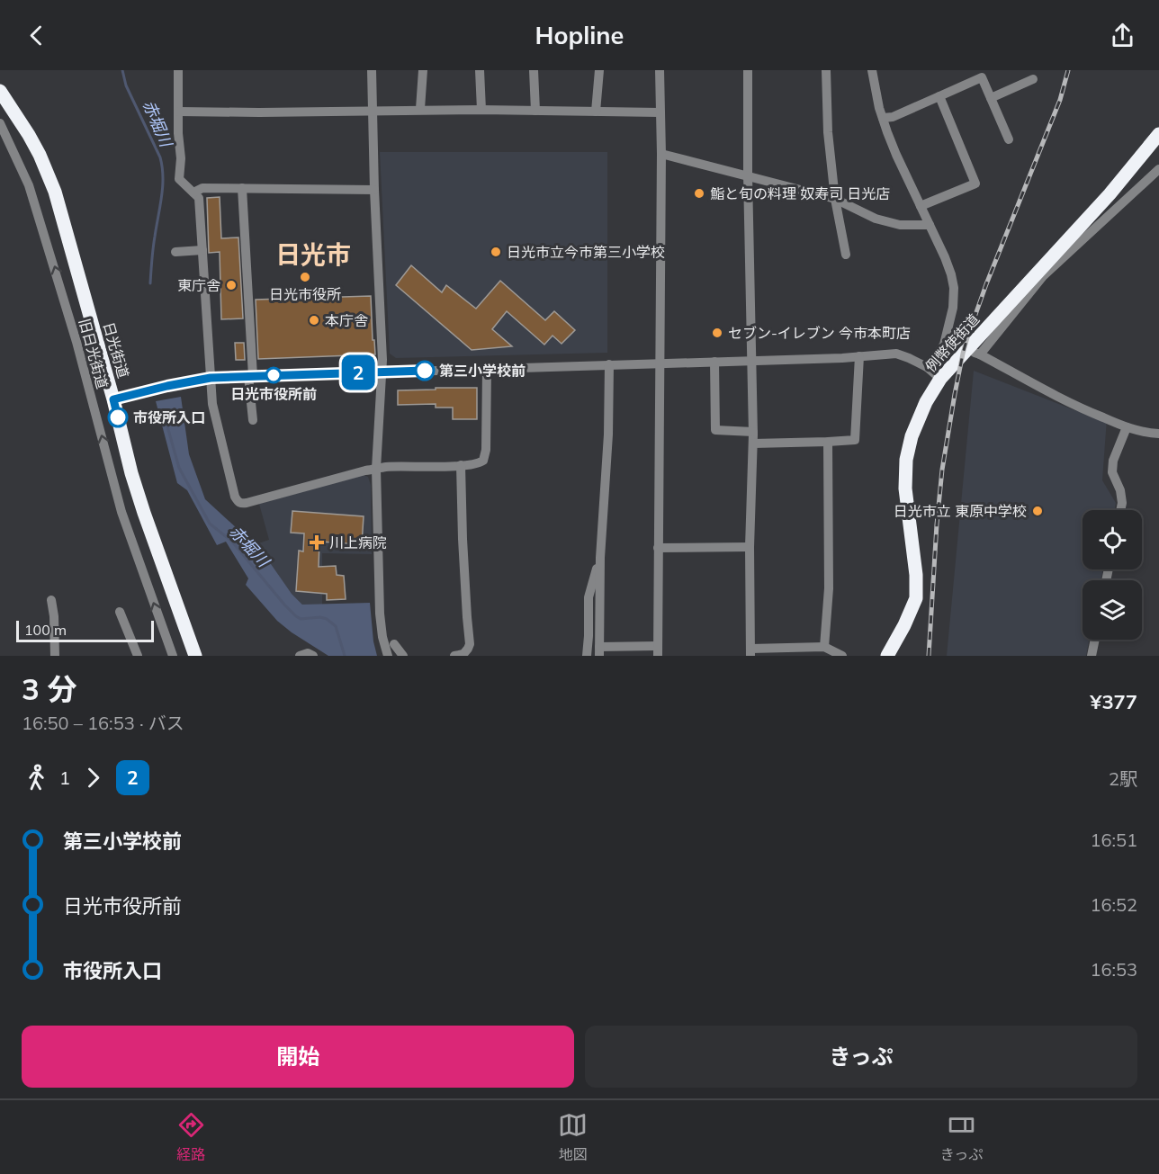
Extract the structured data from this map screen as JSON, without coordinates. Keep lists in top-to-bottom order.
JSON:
{
  "streets": {
    "highway": ["例幣使街道", "日光街道"],
    "street": ["旧日光街道"]
  },
  "one_way": ["旧日光街道"],
  "districts": ["日光市"],
  "water": ["赤堀川"],
  "places": {
    "other": [
      "鮨と旬の料理 奴寿司 日光店",
      "日光市立今市第三小学校",
      "日光市役所",
      "東庁舎",
      "本庁舎",
      "セブン-イレブン 今市本町店",
      "第三小学校前",
      "日光市役所前",
      "市役所入口",
      "日光市立 東原中学校"
    ],
    "health": ["川上病院"]
  },
  "lines": ["bus line 2"],
  "scale_bar": "100 m",
  "page": {
    "header": "Hopline",
    "on_map": "2",
    "scale": "100 m",
    "heading": ["3 分", "16:50 – 16:53 · バス", "¥377"],
    "legs": ["1", "2", "2駅"],
    "list": [
      {
        "name": "第三小学校前",
        "value": "16:51"
      },
      {
        "name": "日光市役所前",
        "value": "16:52"
      },
      {
        "name": "市役所入口",
        "value": "16:53"
      }
    ],
    "buttons": ["開始", "きっぷ"],
    "tabs": ["経路", "地図", "きっぷ"]
  }
}
